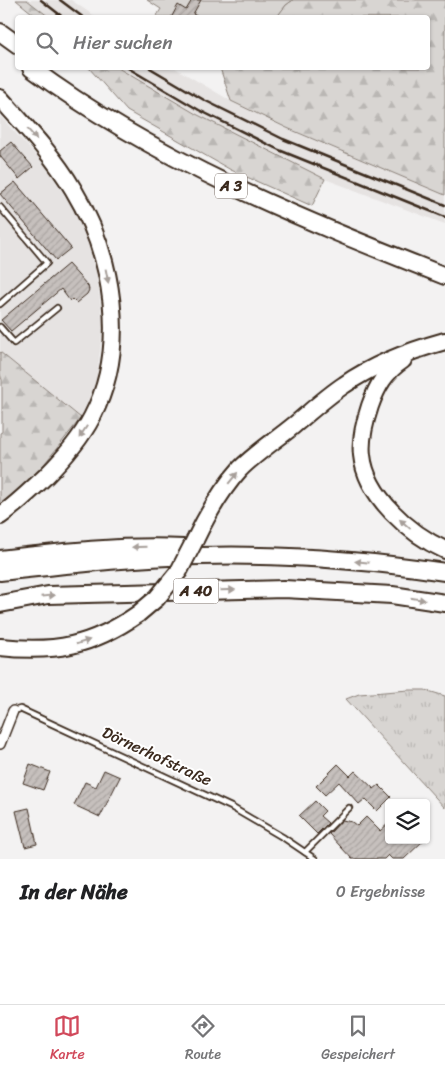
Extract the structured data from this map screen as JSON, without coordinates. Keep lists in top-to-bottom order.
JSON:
{
  "streets": {
    "highway": ["A 3", "A 40"],
    "street": ["Dörnerhofstraße"]
  },
  "page": {
    "search": "Hier suchen",
    "heading": ["In der Nähe", "0 Ergebnisse"],
    "nav": ["Karte", "Route", "Gespeichert"]
  }
}
